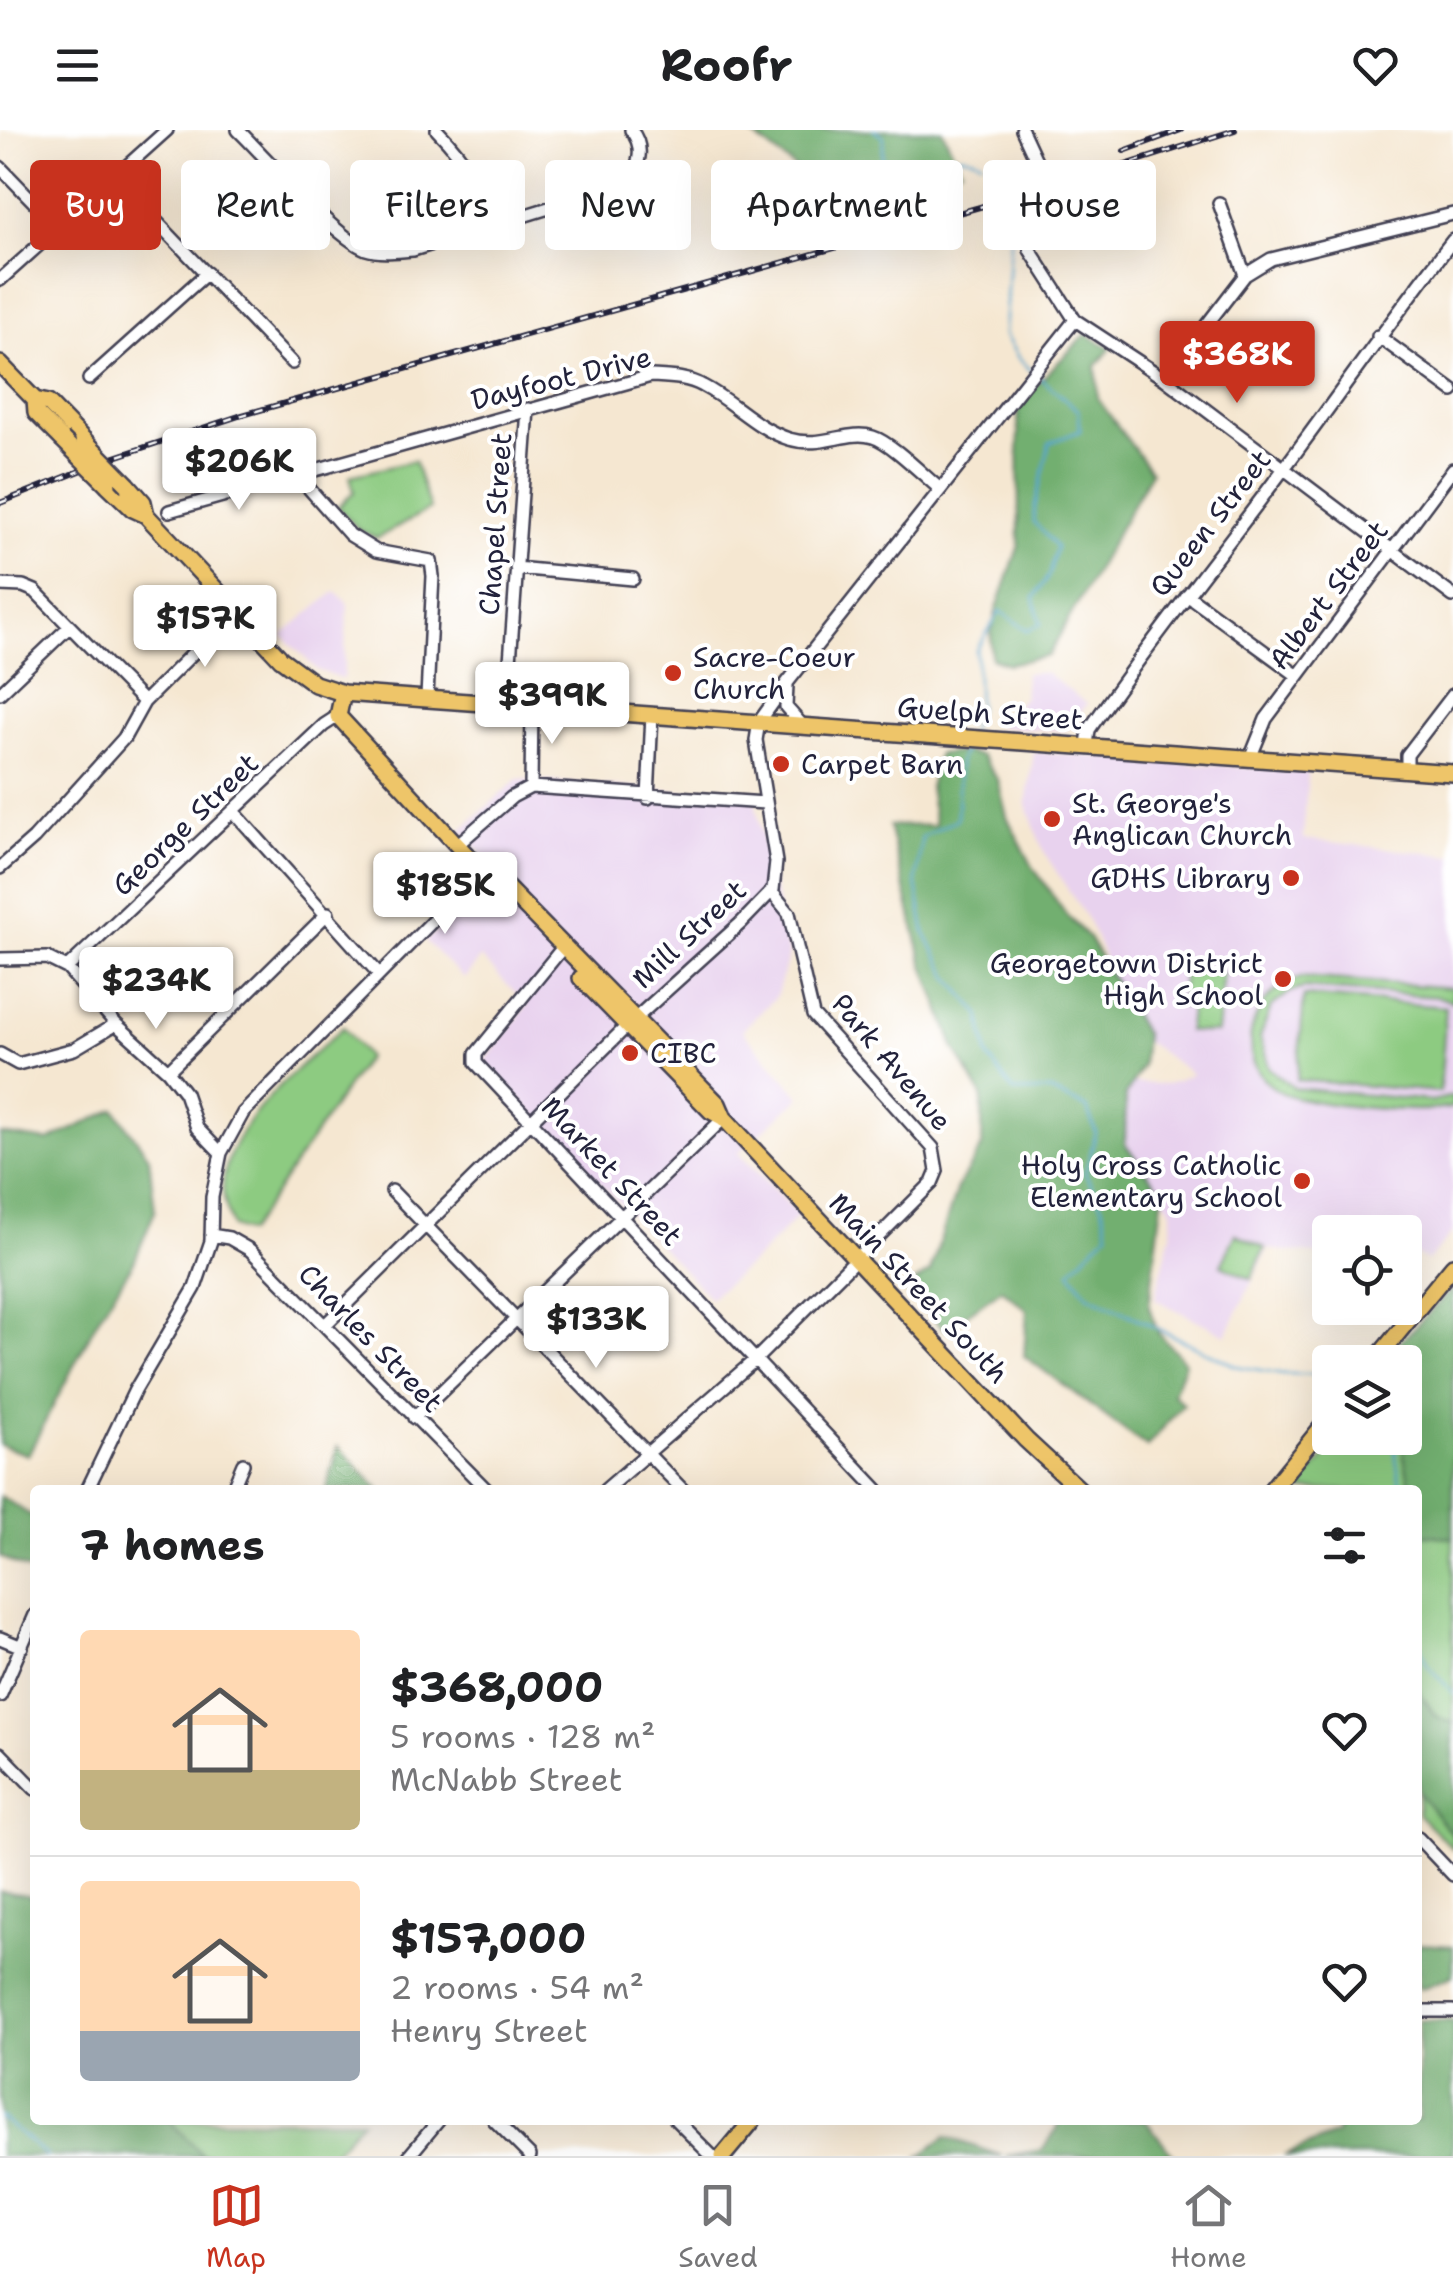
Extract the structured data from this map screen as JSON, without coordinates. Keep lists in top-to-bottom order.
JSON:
{
  "streets": {
    "main road": ["Guelph Street", "Main Street South"],
    "street": [
      "Dayfoot Drive",
      "Queen Street",
      "Chapel Street",
      "Albert Street",
      "George Street",
      "Mill Street",
      "Park Avenue",
      "Market Street",
      "Charles Street"
    ]
  },
  "crossings": [
    ["Dayfoot Drive", "Chapel Street"],
    ["Queen Street", "Guelph Street"],
    ["Chapel Street", "Guelph Street"],
    ["Albert Street", "Guelph Street"],
    ["Guelph Street", "Mill Street"],
    ["George Street", "Main Street South"],
    ["Mill Street", "Park Avenue"],
    ["Mill Street", "Market Street"],
    ["Mill Street", "Main Street South"],
    ["Mill Street", "Charles Street"],
    ["Park Avenue", "Market Street"],
    ["Park Avenue", "Main Street South"],
    ["Market Street", "Main Street South"]
  ],
  "places": [
    "Sacre-Coeur Church",
    "Carpet Barn",
    "St. George's Anglican Church",
    "GDHS Library",
    "Georgetown District High School",
    "CIBC",
    "Holy Cross Catholic Elementary School"
  ],
  "page": {
    "header": "Roofr",
    "chip": [
      "Buy",
      "Rent",
      "Filters",
      "New",
      "Apartment",
      "House"
    ],
    "price": [
      "$368K",
      "$206K",
      "$157K",
      "$399K",
      "$185K",
      "$234K",
      "$133K"
    ],
    "heading": "7 homes",
    "list": [
      {
        "name": "$368,000",
        "note": "5 rooms · 128 m² · McNabb Street"
      },
      {
        "name": "$157,000",
        "note": "2 rooms · 54 m² · Henry Street"
      }
    ],
    "tabs": ["Map", "Saved", "Home"]
  }
}
